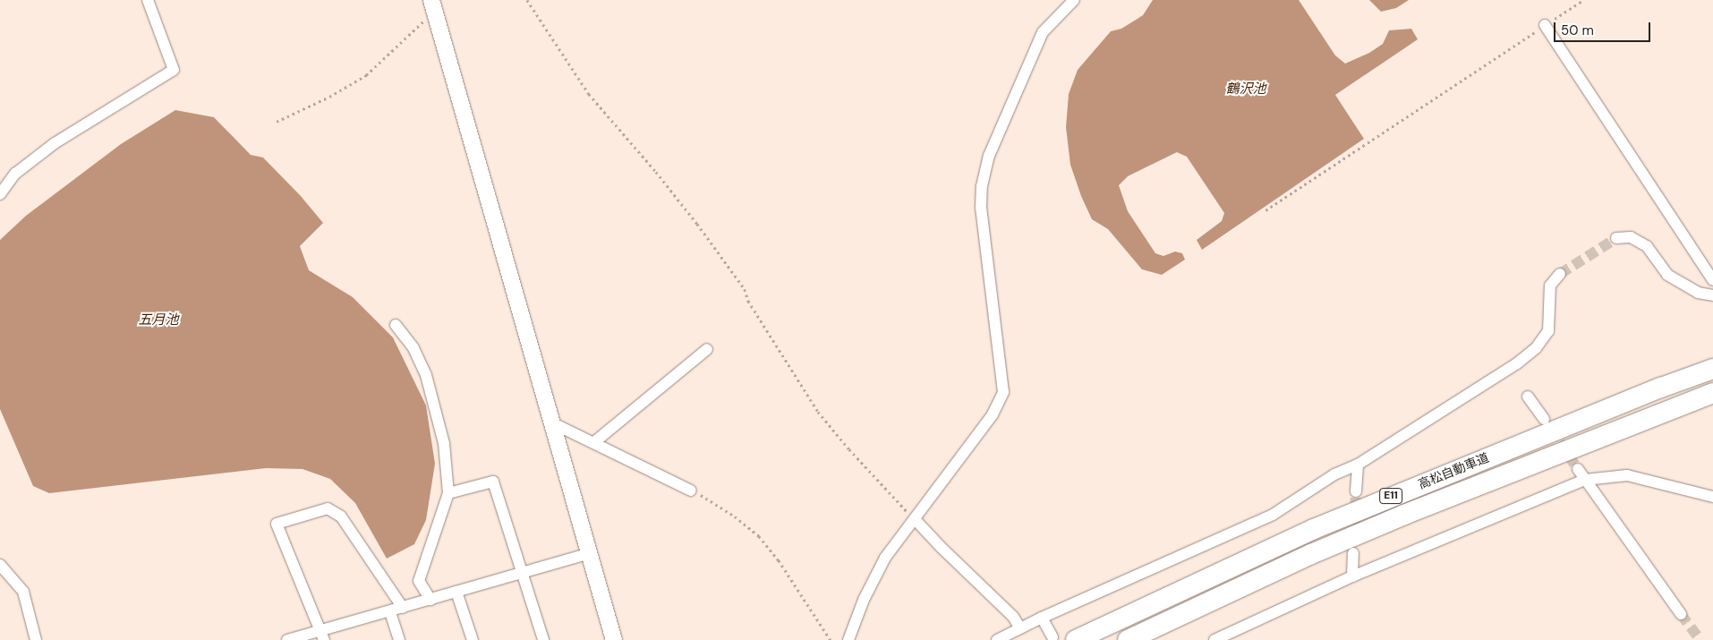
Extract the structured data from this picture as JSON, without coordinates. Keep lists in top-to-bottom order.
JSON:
{
  "streets": {
    "highway": ["高松自動車道", "E11"]
  },
  "water": ["鶴沢池", "五月池"],
  "scale_bar": "50 m"
}
